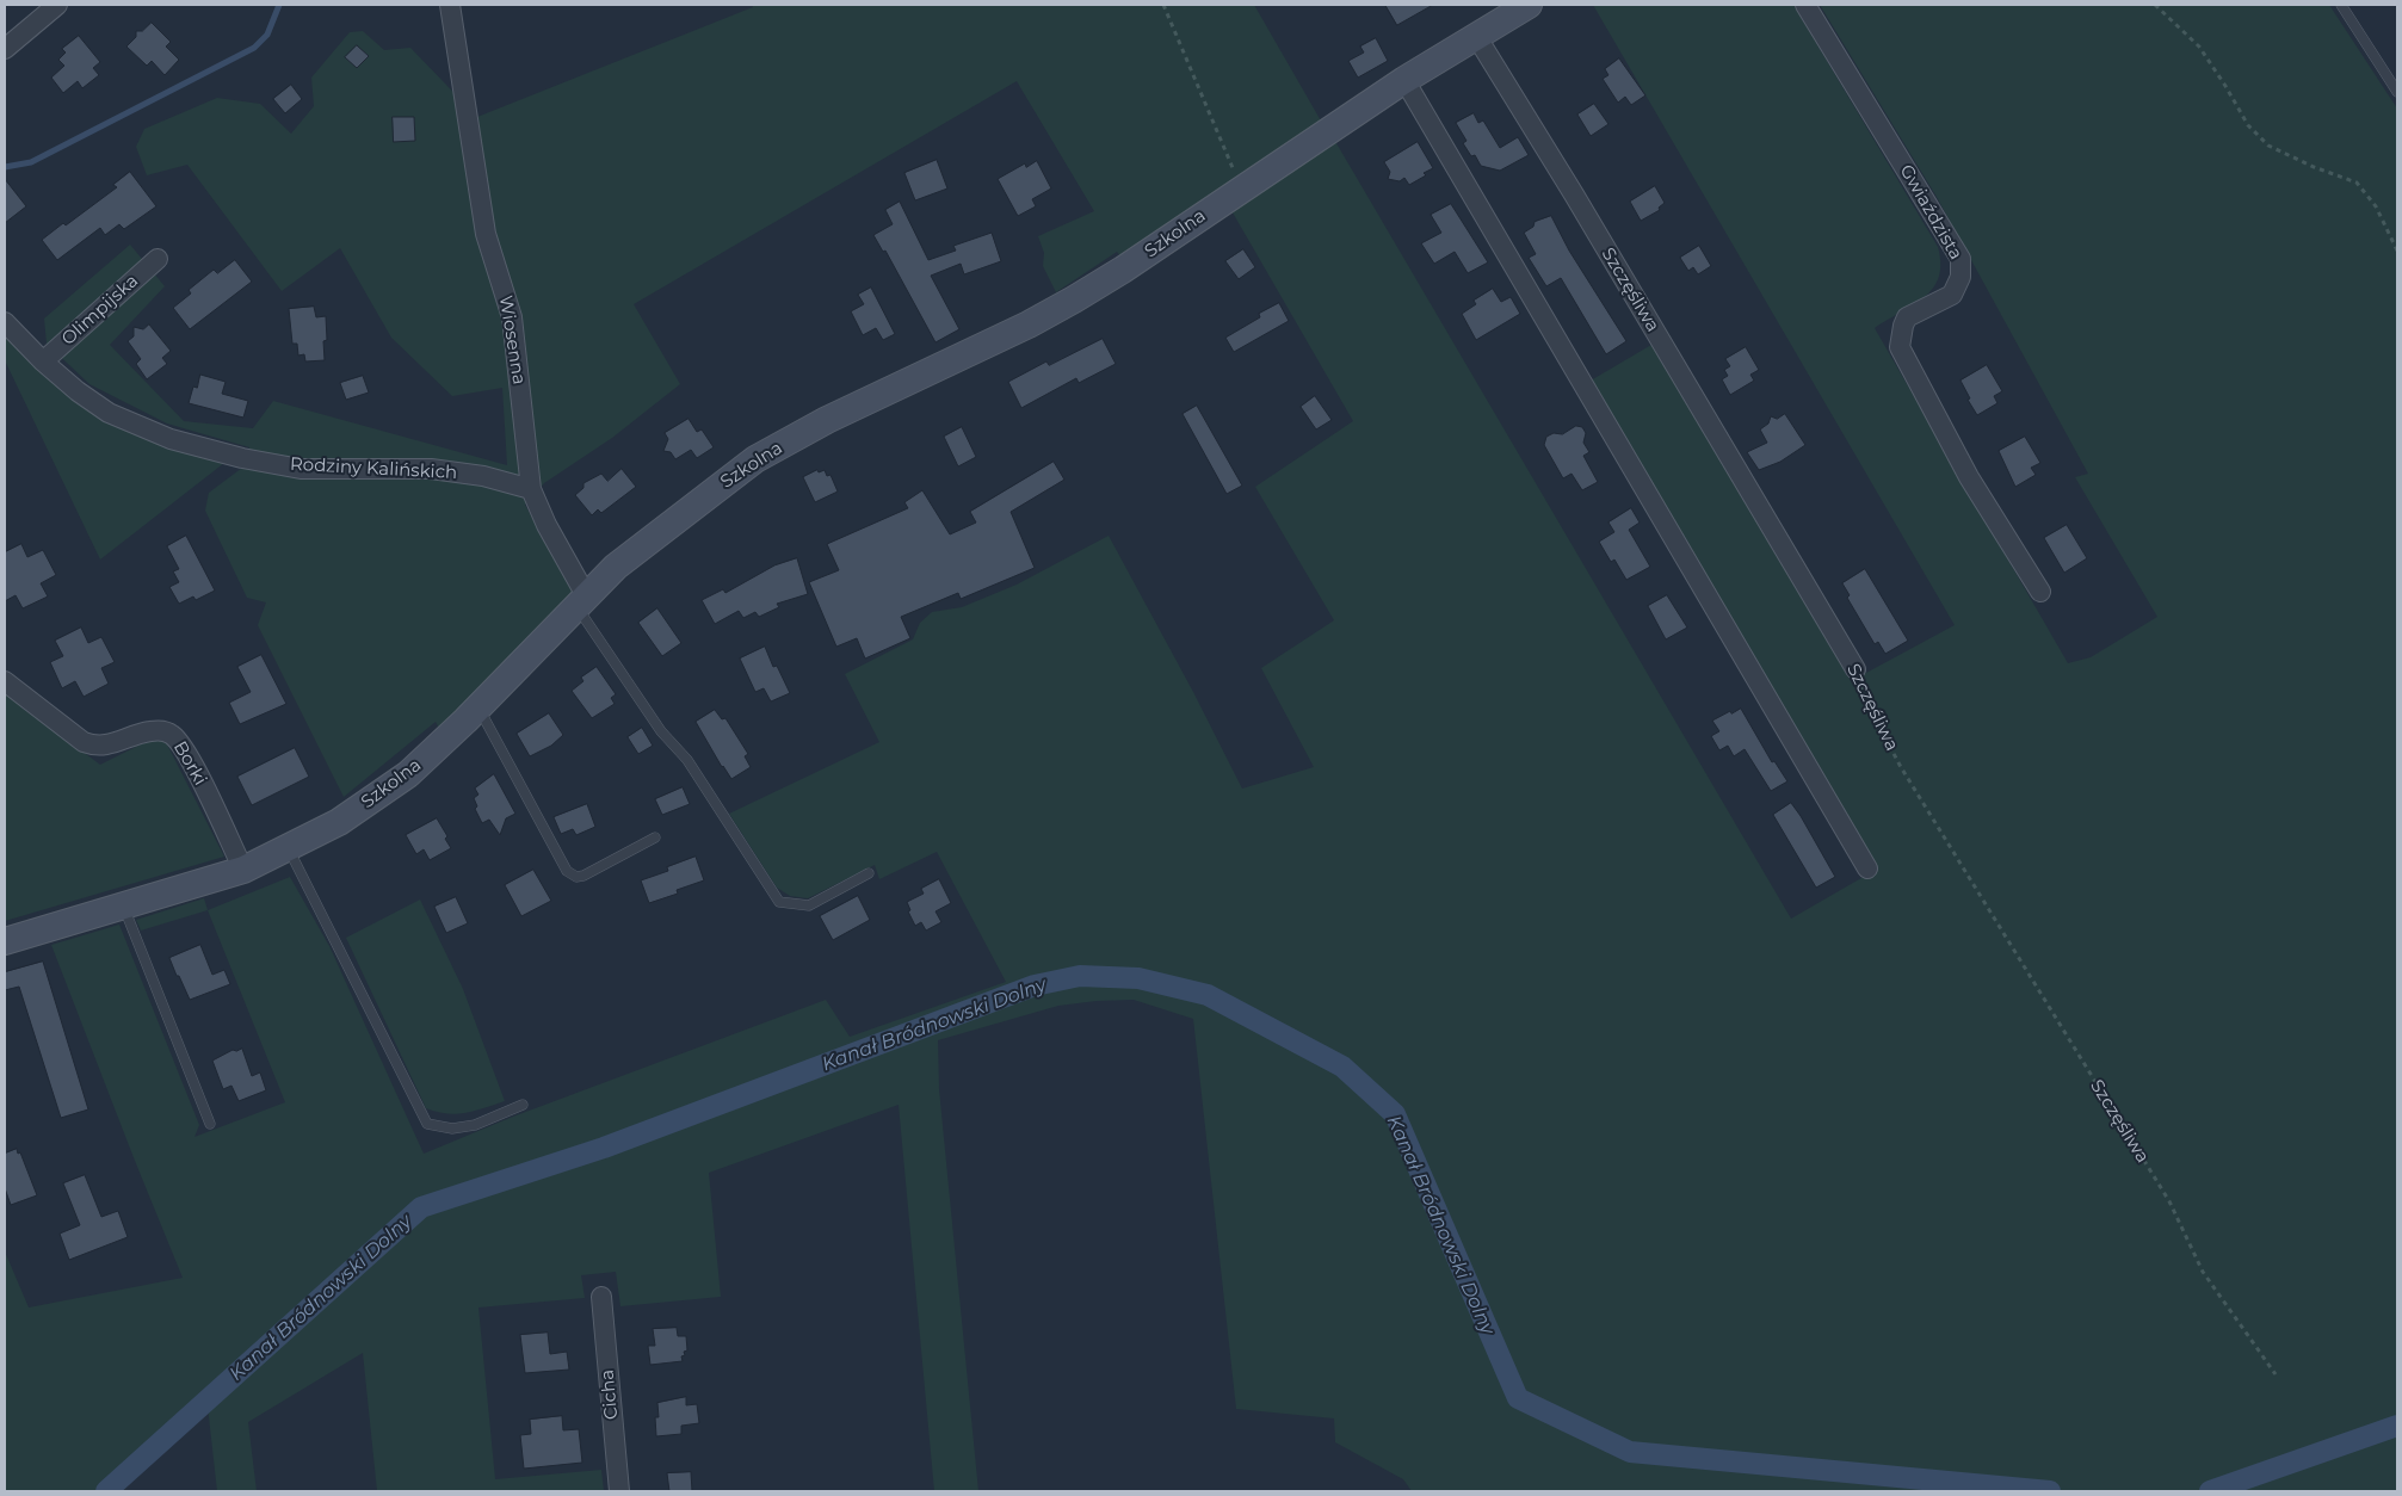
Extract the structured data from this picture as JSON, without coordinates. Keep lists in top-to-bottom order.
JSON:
{
  "streets": {
    "street": [
      "Gwiaździsta",
      "Szkolna",
      "Szczęśliwa",
      "Olimpijska",
      "Wiosenna",
      "Rodziny Kalińskich",
      "Borki",
      "Cicha"
    ]
  },
  "crossings": [
    ["Szkolna", "Szczęśliwa"],
    ["Szkolna", "Wiosenna"],
    ["Szkolna", "Borki"],
    ["Olimpijska", "Rodziny Kalińskich"],
    ["Wiosenna", "Rodziny Kalińskich"]
  ],
  "water": ["Kanał Bródnowski Dolny"]
}
